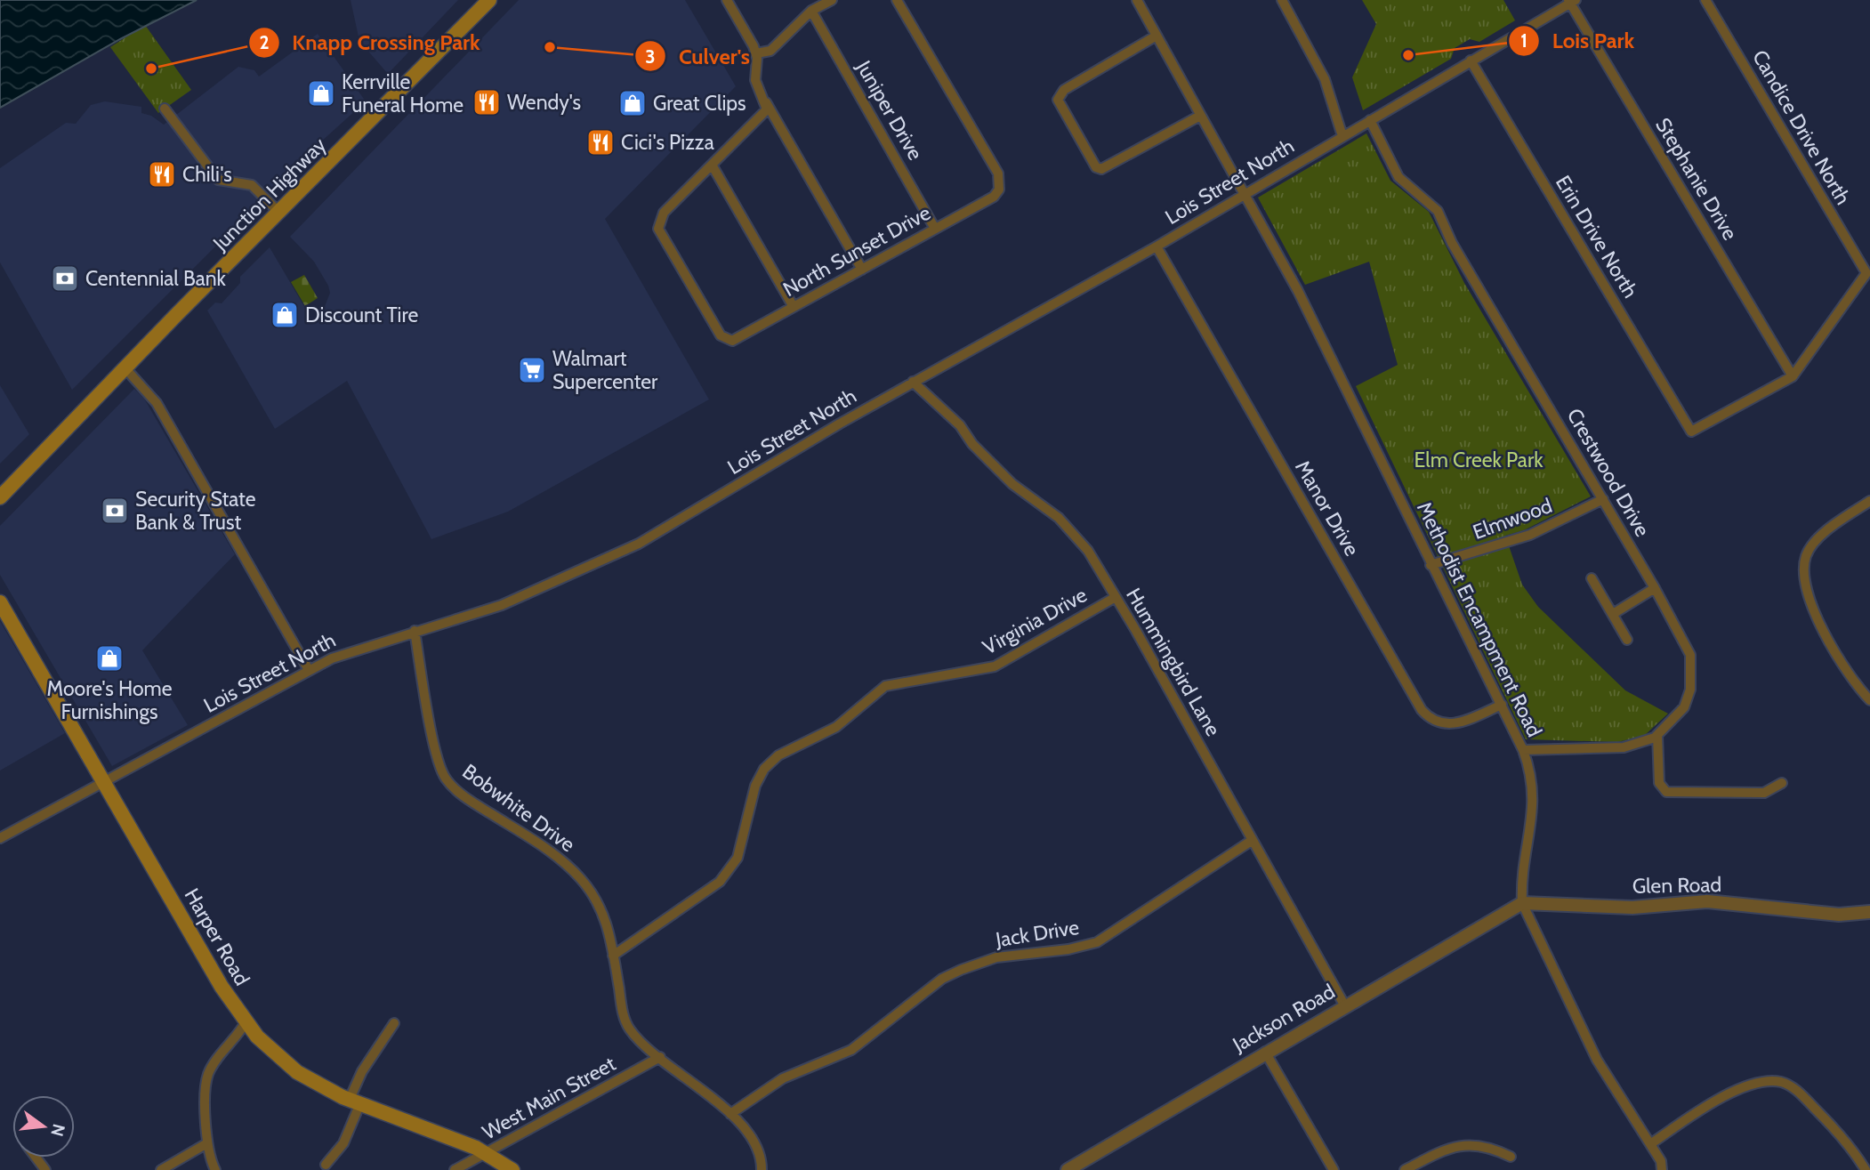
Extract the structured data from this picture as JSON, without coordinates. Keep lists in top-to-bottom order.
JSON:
{
  "streets": {
    "main road": ["Junction Highway", "Harper Road"],
    "street": [
      "Juniper Drive",
      "Candice Drive North",
      "Stephanie Drive",
      "Lois Street North",
      "Erin Drive North",
      "North Sunset Drive",
      "Crestwood Drive",
      "Manor Drive",
      "Elmwood",
      "Methodist Encampment Road",
      "Virginia Drive",
      "Hummingbird Lane",
      "Bobwhite Drive",
      "Glen Road",
      "Jack Drive",
      "Jackson Road",
      "West Main Street"
    ]
  },
  "crossings": [
    ["Juniper Drive", "North Sunset Drive"],
    ["Candice Drive North", "Stephanie Drive"],
    ["Candice Drive North", "Erin Drive North"],
    ["Stephanie Drive", "Lois Street North"],
    ["Stephanie Drive", "Erin Drive North"],
    ["Lois Street North", "Erin Drive North"],
    ["Lois Street North", "Crestwood Drive"],
    ["Lois Street North", "Manor Drive"],
    ["Lois Street North", "Methodist Encampment Road"],
    ["Lois Street North", "Hummingbird Lane"],
    ["Lois Street North", "Bobwhite Drive"],
    ["Lois Street North", "Harper Road"],
    ["Crestwood Drive", "Elmwood"],
    ["Crestwood Drive", "Methodist Encampment Road"],
    ["Manor Drive", "Methodist Encampment Road"],
    ["Elmwood", "Methodist Encampment Road"],
    ["Methodist Encampment Road", "Glen Road"],
    ["Methodist Encampment Road", "Jackson Road"],
    ["Virginia Drive", "Hummingbird Lane"],
    ["Virginia Drive", "Bobwhite Drive"],
    ["Hummingbird Lane", "Jack Drive"],
    ["Hummingbird Lane", "Jackson Road"],
    ["Bobwhite Drive", "Jack Drive"],
    ["Bobwhite Drive", "West Main Street"],
    ["Glen Road", "Jackson Road"],
    ["Harper Road", "West Main Street"]
  ],
  "parks": ["Elm Creek Park"],
  "places": {
    "other": ["Culver's", "Lois Park", "Knapp Crossing Park"],
    "shop": [
      "Kerrville Funeral Home",
      "Great Clips",
      "Discount Tire",
      "Moore's Home Furnishings"
    ],
    "restaurant": ["Wendy's", "Cici's Pizza", "Chili's"],
    "bank": ["Centennial Bank", "Security State Bank & Trust"],
    "supermarket": ["Walmart Supercenter"]
  },
  "north": "right"
}
